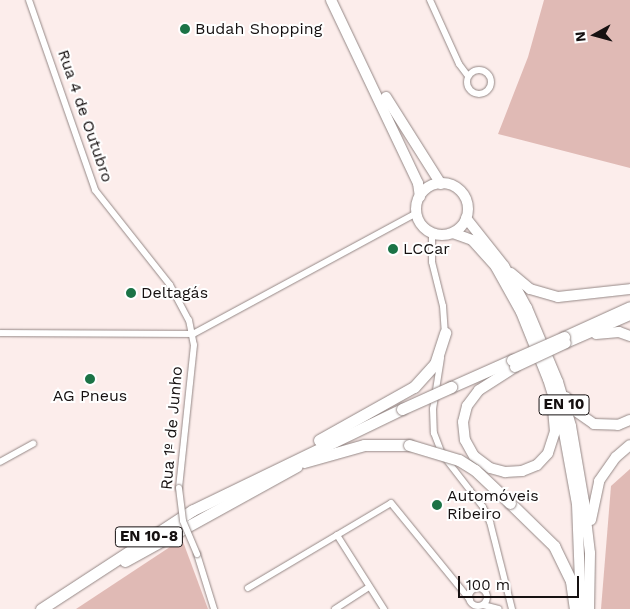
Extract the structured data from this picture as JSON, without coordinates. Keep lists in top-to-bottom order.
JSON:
{
  "streets": {
    "highway": ["EN 10-8"],
    "main road": ["EN 10"],
    "street": ["Rua 4 de Outubro", "Rua 1º de Junho"]
  },
  "crossings": [
    ["Rua 4 de Outubro", "Rua 1º de Junho"]
  ],
  "places": [
    "Budah Shopping",
    "LCCar",
    "Deltagás",
    "AG Pneus",
    "Automóveis Ribeiro"
  ],
  "scale_bar": "100 m",
  "north": "left"
}
